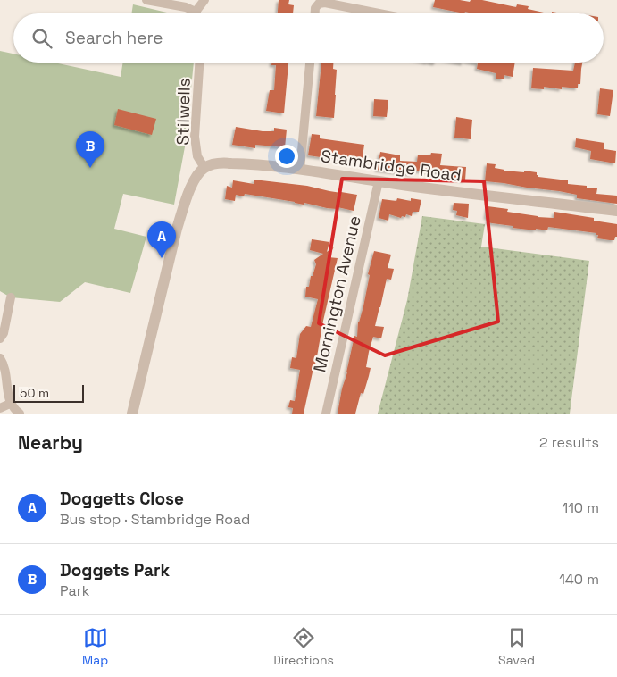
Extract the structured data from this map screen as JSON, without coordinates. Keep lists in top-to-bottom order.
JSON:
{
  "streets": {
    "street": ["Stilwells", "Stambridge Road", "Mornington Avenue"]
  },
  "crossings": [
    ["Stilwells", "Stambridge Road"],
    ["Stambridge Road", "Mornington Avenue"]
  ],
  "scale_bar": "50 m",
  "page": {
    "search": "Search here",
    "pins": ["B", "A"],
    "scale": "50 m",
    "heading": ["Nearby", "2 results"],
    "list": [
      {
        "mark": "A",
        "name": "Doggetts Close",
        "note": "Bus stop · Stambridge Road",
        "value": "110 m"
      },
      {
        "mark": "B",
        "name": "Doggets Park",
        "note": "Park",
        "value": "140 m"
      }
    ],
    "nav": ["Map", "Directions", "Saved"]
  }
}
